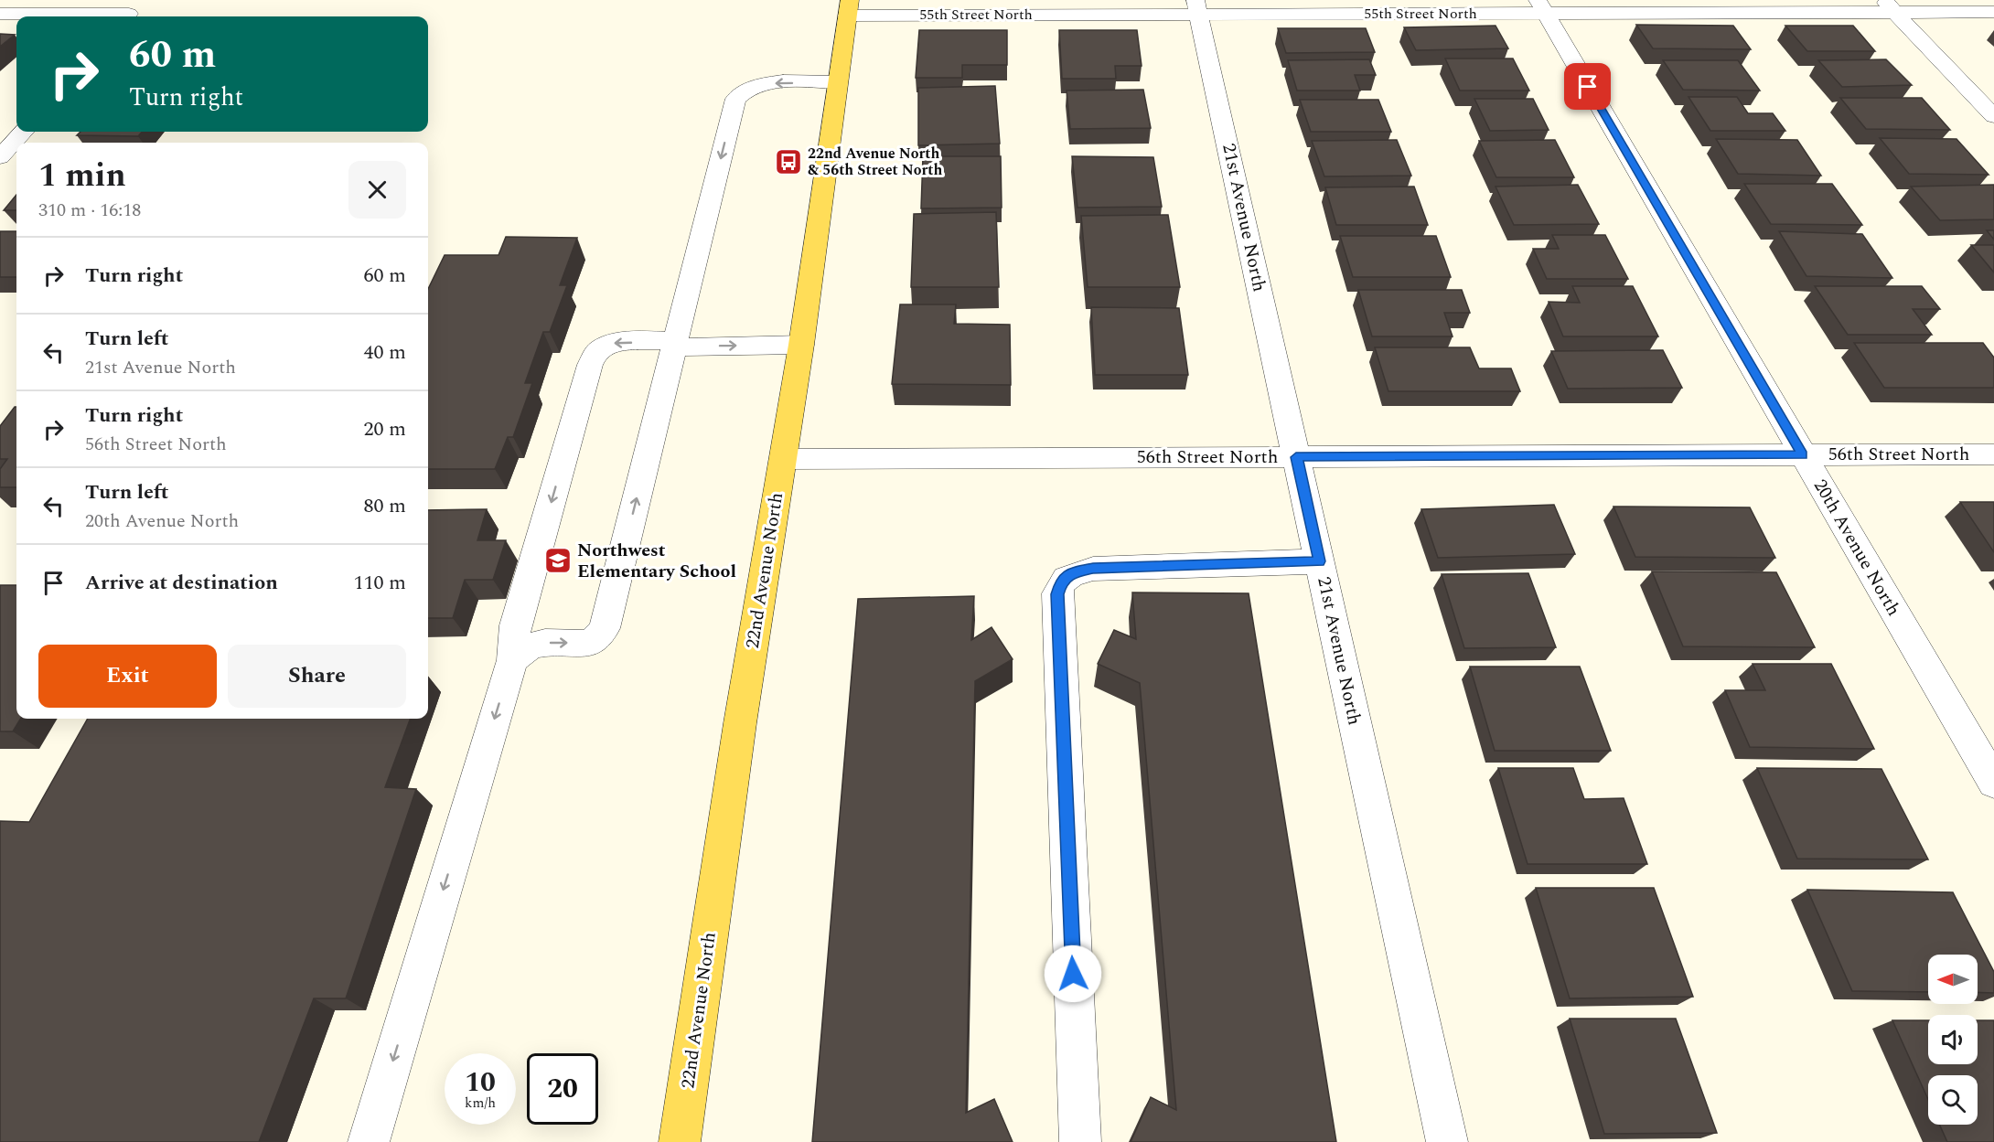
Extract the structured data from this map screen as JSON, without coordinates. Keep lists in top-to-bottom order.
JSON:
{
  "streets": {
    "main road": ["22nd Avenue North"],
    "street": [
      "55th Street North",
      "21st Avenue North",
      "56th Street North",
      "20th Avenue North"
    ]
  },
  "crossings": [
    ["55th Street North", "21st Avenue North"],
    ["55th Street North", "20th Avenue North"],
    ["55th Street North", "22nd Avenue North"],
    ["21st Avenue North", "56th Street North"],
    ["56th Street North", "20th Avenue North"],
    ["56th Street North", "22nd Avenue North"]
  ],
  "places": {
    "bus stop": ["22nd Avenue North & 56th Street North"],
    "school or university": ["Northwest Elementary School"]
  },
  "north": "left",
  "page": {
    "turn": ["60 m", "Turn right"],
    "heading": ["1 min", "310 m · 16:18"],
    "list": [
      {
        "name": "Turn right",
        "value": "60 m"
      },
      {
        "name": "Turn left",
        "note": "21st Avenue North",
        "value": "40 m"
      },
      {
        "name": "Turn right",
        "note": "56th Street North",
        "value": "20 m"
      },
      {
        "name": "Turn left",
        "note": "20th Avenue North",
        "value": "80 m"
      },
      {
        "name": "Arrive at destination",
        "value": "110 m"
      }
    ],
    "buttons": ["Exit", "Share"],
    "speed": "10 km/h",
    "limit": "20"
  }
}
